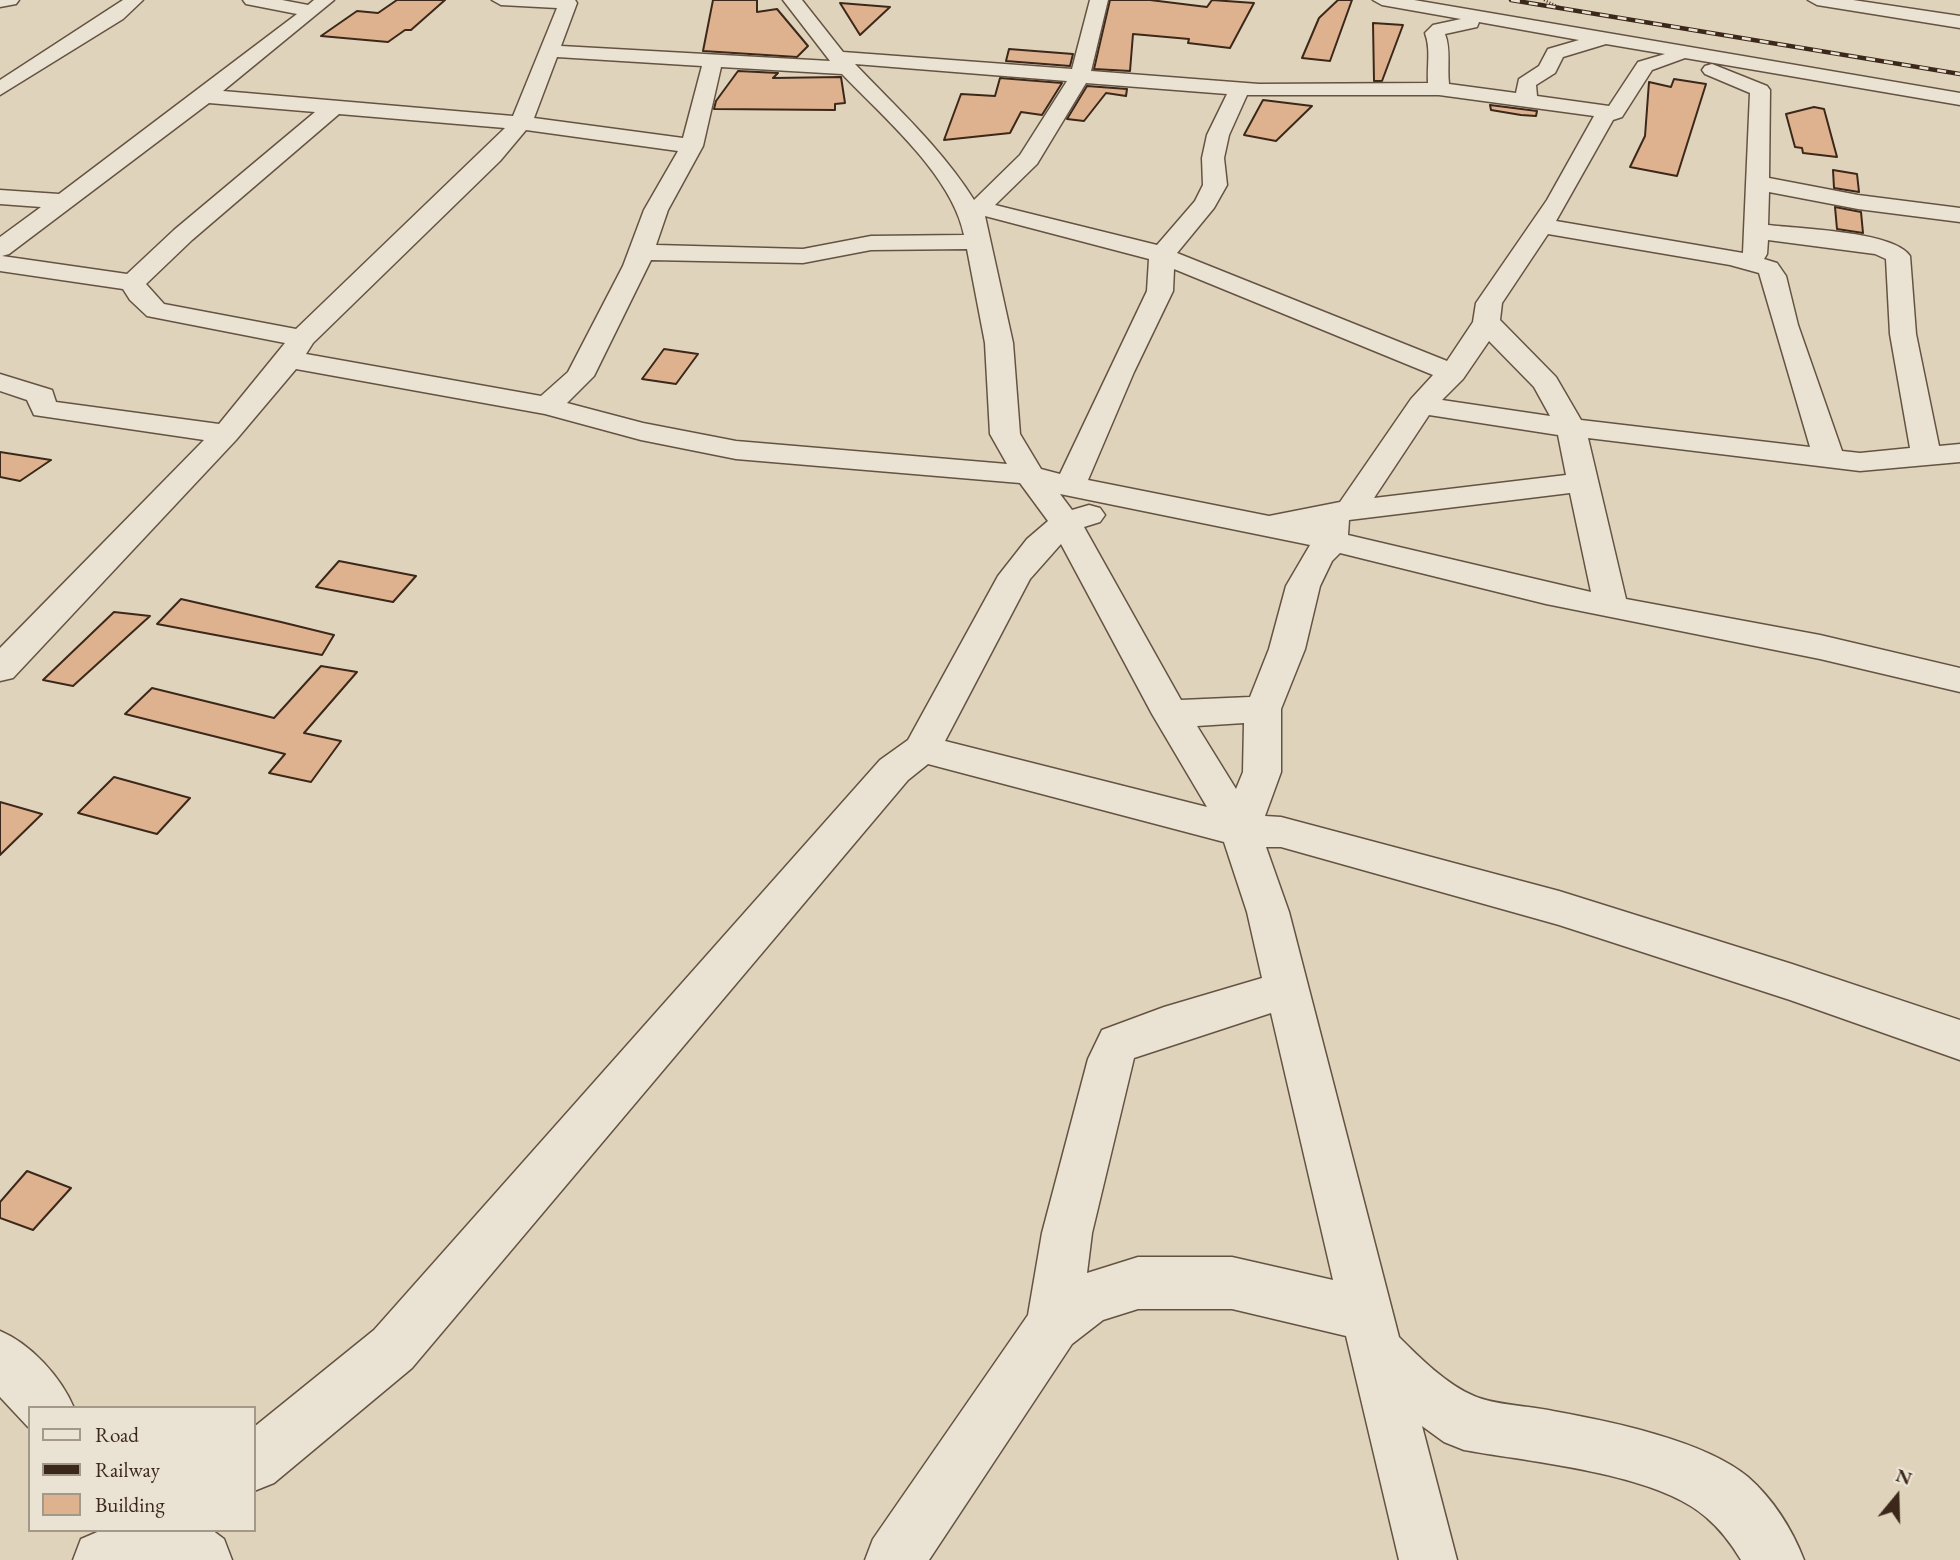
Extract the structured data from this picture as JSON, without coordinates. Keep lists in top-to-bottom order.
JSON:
{
  "legend": ["Road", "Railway", "Building"],
  "north": "top"
}
